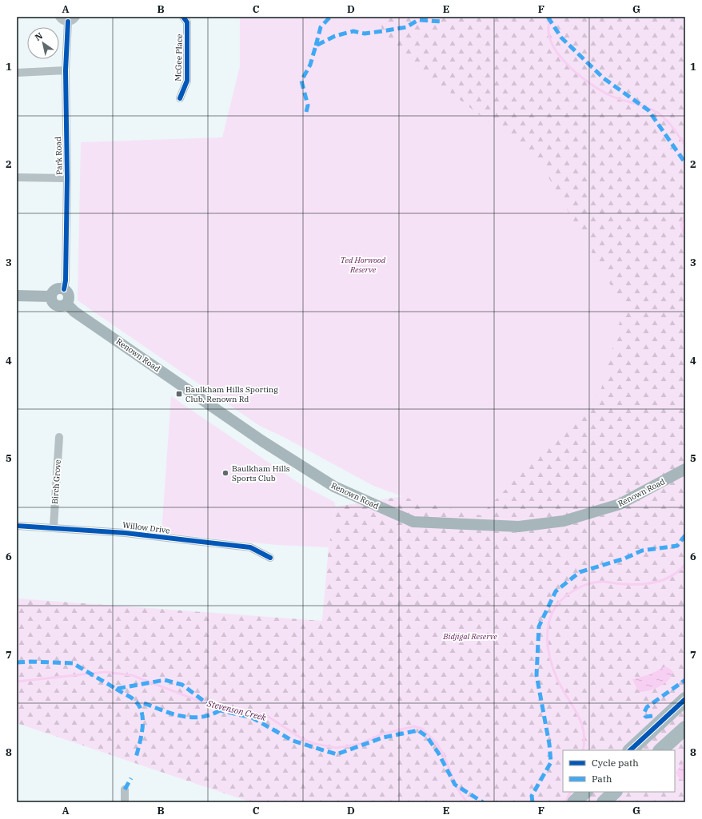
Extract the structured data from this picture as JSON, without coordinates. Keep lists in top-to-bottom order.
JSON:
{
  "streets": {
    "main road": ["Renown Road"],
    "street": [
      "McGee Place",
      "Park Road",
      "Birch Grove",
      "Willow Drive"
    ]
  },
  "crossings": [
    ["Park Road", "Renown Road"],
    ["Birch Grove", "Willow Drive"]
  ],
  "water": ["Stevenson Creek"],
  "parks": ["Ted Horwood Reserve", "Bidjigal Reserve"],
  "places": {
    "transit": ["Baulkham Hills Sporting Club, Renown Rd"],
    "other": ["Baulkham Hills Sports Club"]
  },
  "legend": ["Cycle path", "Path"],
  "north": "top left",
  "grid": {
    "columns": [
      "A",
      "B",
      "C",
      "D",
      "E",
      "F",
      "G"
    ],
    "rows": [
      "1",
      "2",
      "3",
      "4",
      "5",
      "6",
      "7",
      "8"
    ]
  }
}
